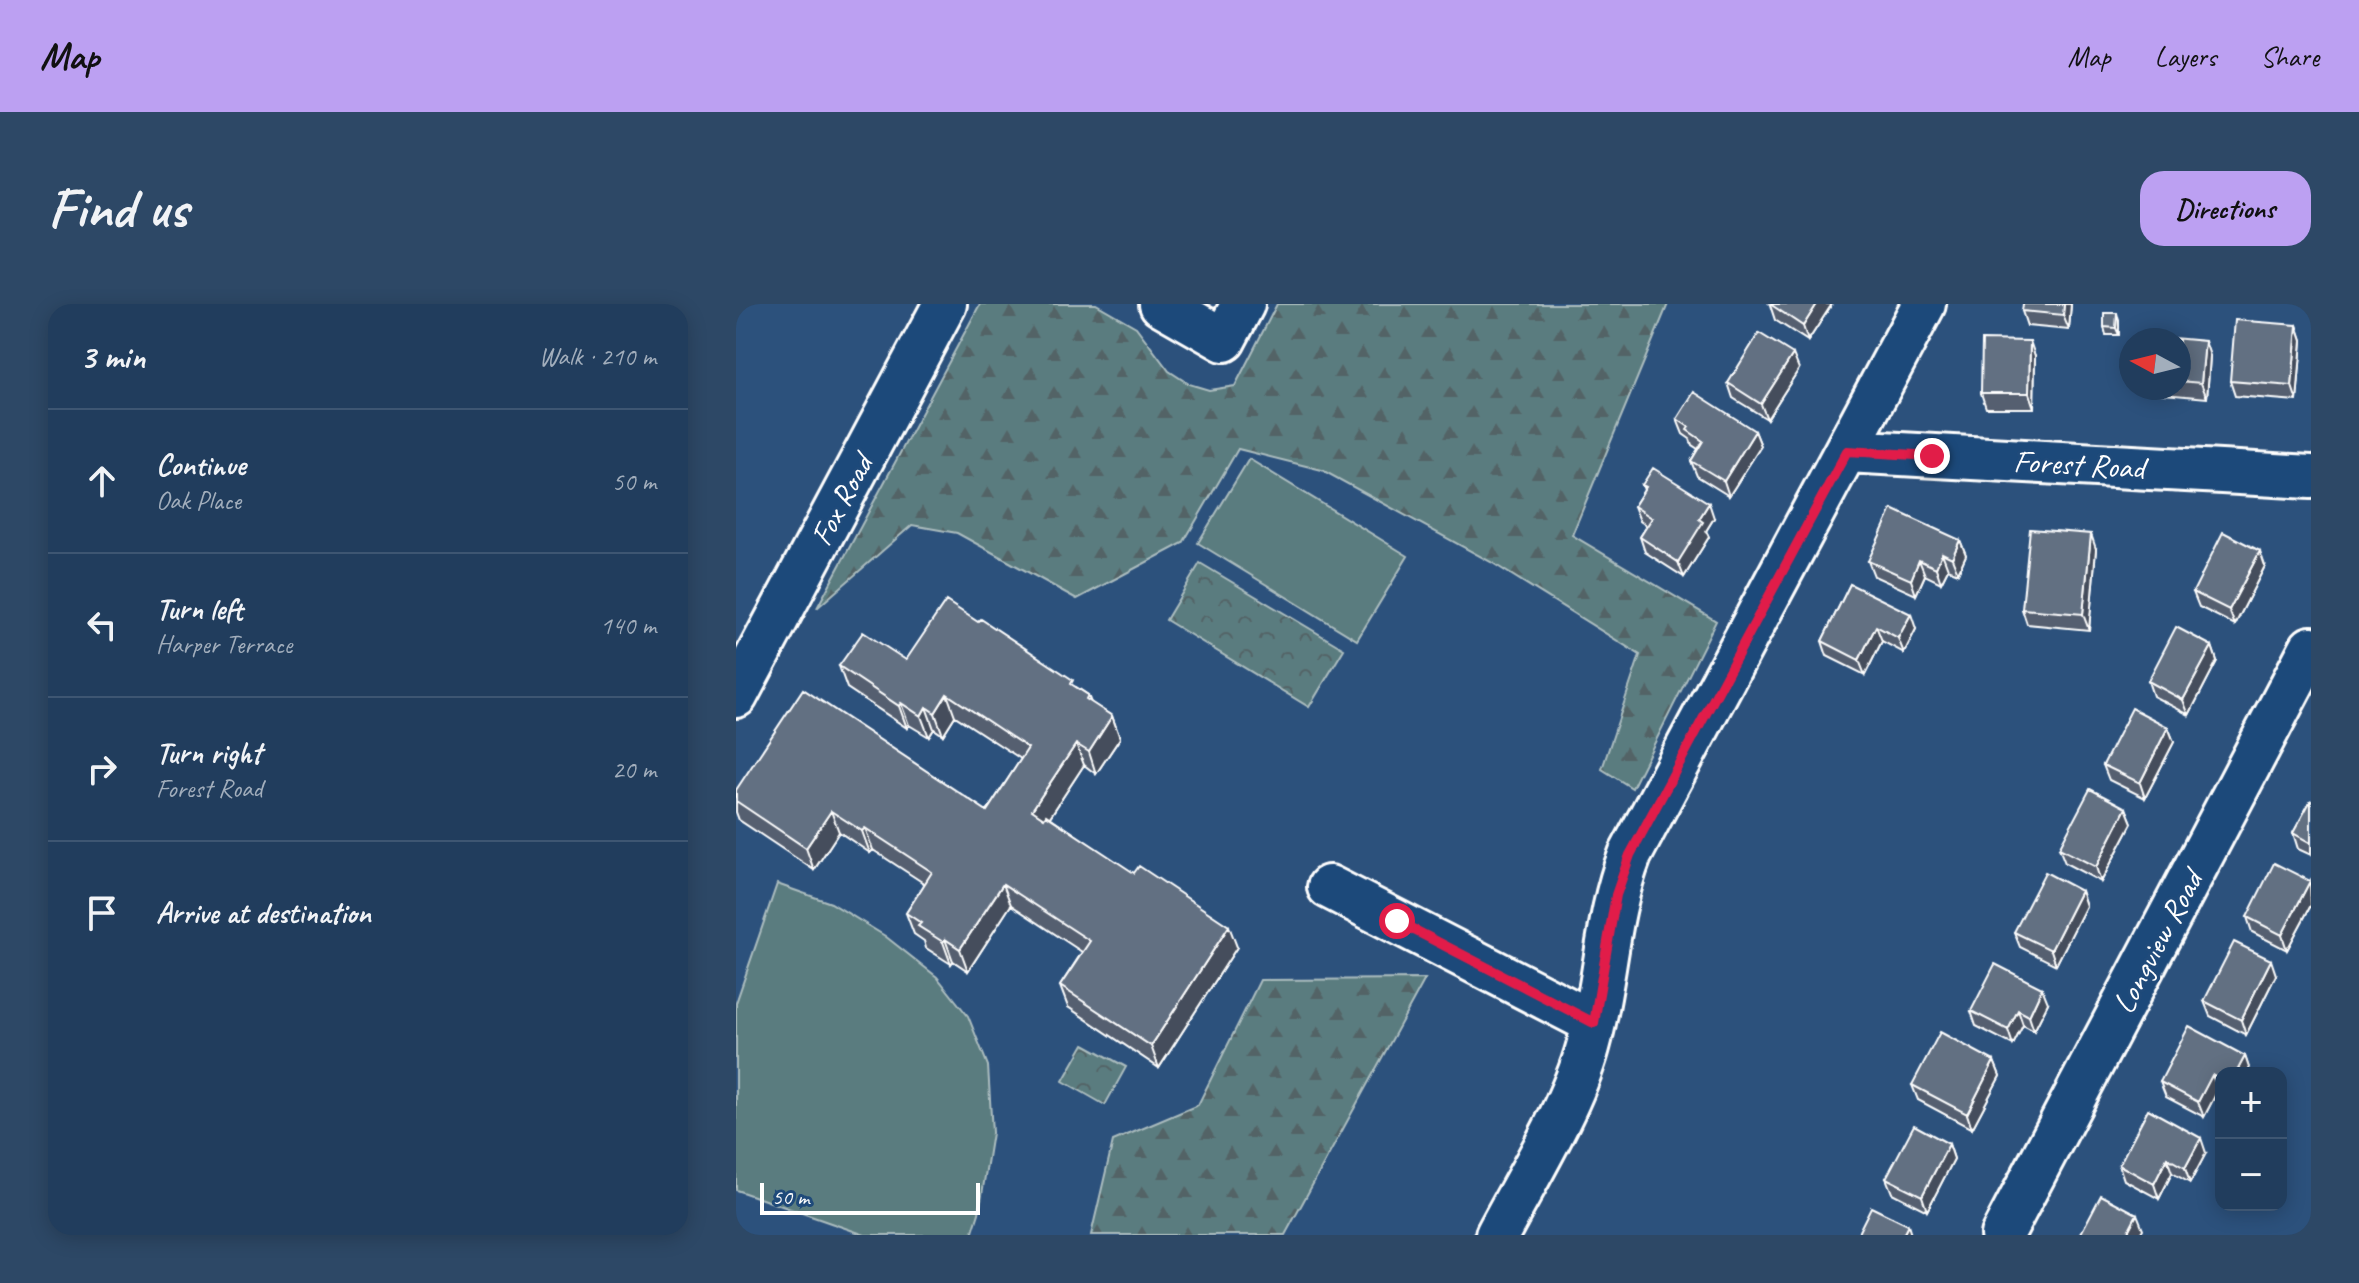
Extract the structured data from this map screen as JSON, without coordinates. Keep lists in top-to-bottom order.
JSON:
{
  "streets": {
    "street": ["Forest Road", "Fox Road", "Longview Road"]
  },
  "scale_bar": "50 m",
  "north": "left",
  "page": {
    "header": "Map",
    "nav": ["Map", "Layers", "Share"],
    "buttons": "Directions",
    "title": "Find us",
    "heading": ["3 min", "Walk · 210 m"],
    "list": [
      ["Continue", "Oak Place", "50 m"],
      ["Turn left", "Harper Terrace", "140 m"],
      ["Turn right", "Forest Road", "20 m"],
      "Arrive at destination"
    ],
    "map_buttons": ["+", "−"],
    "scale": "50 m"
  }
}
